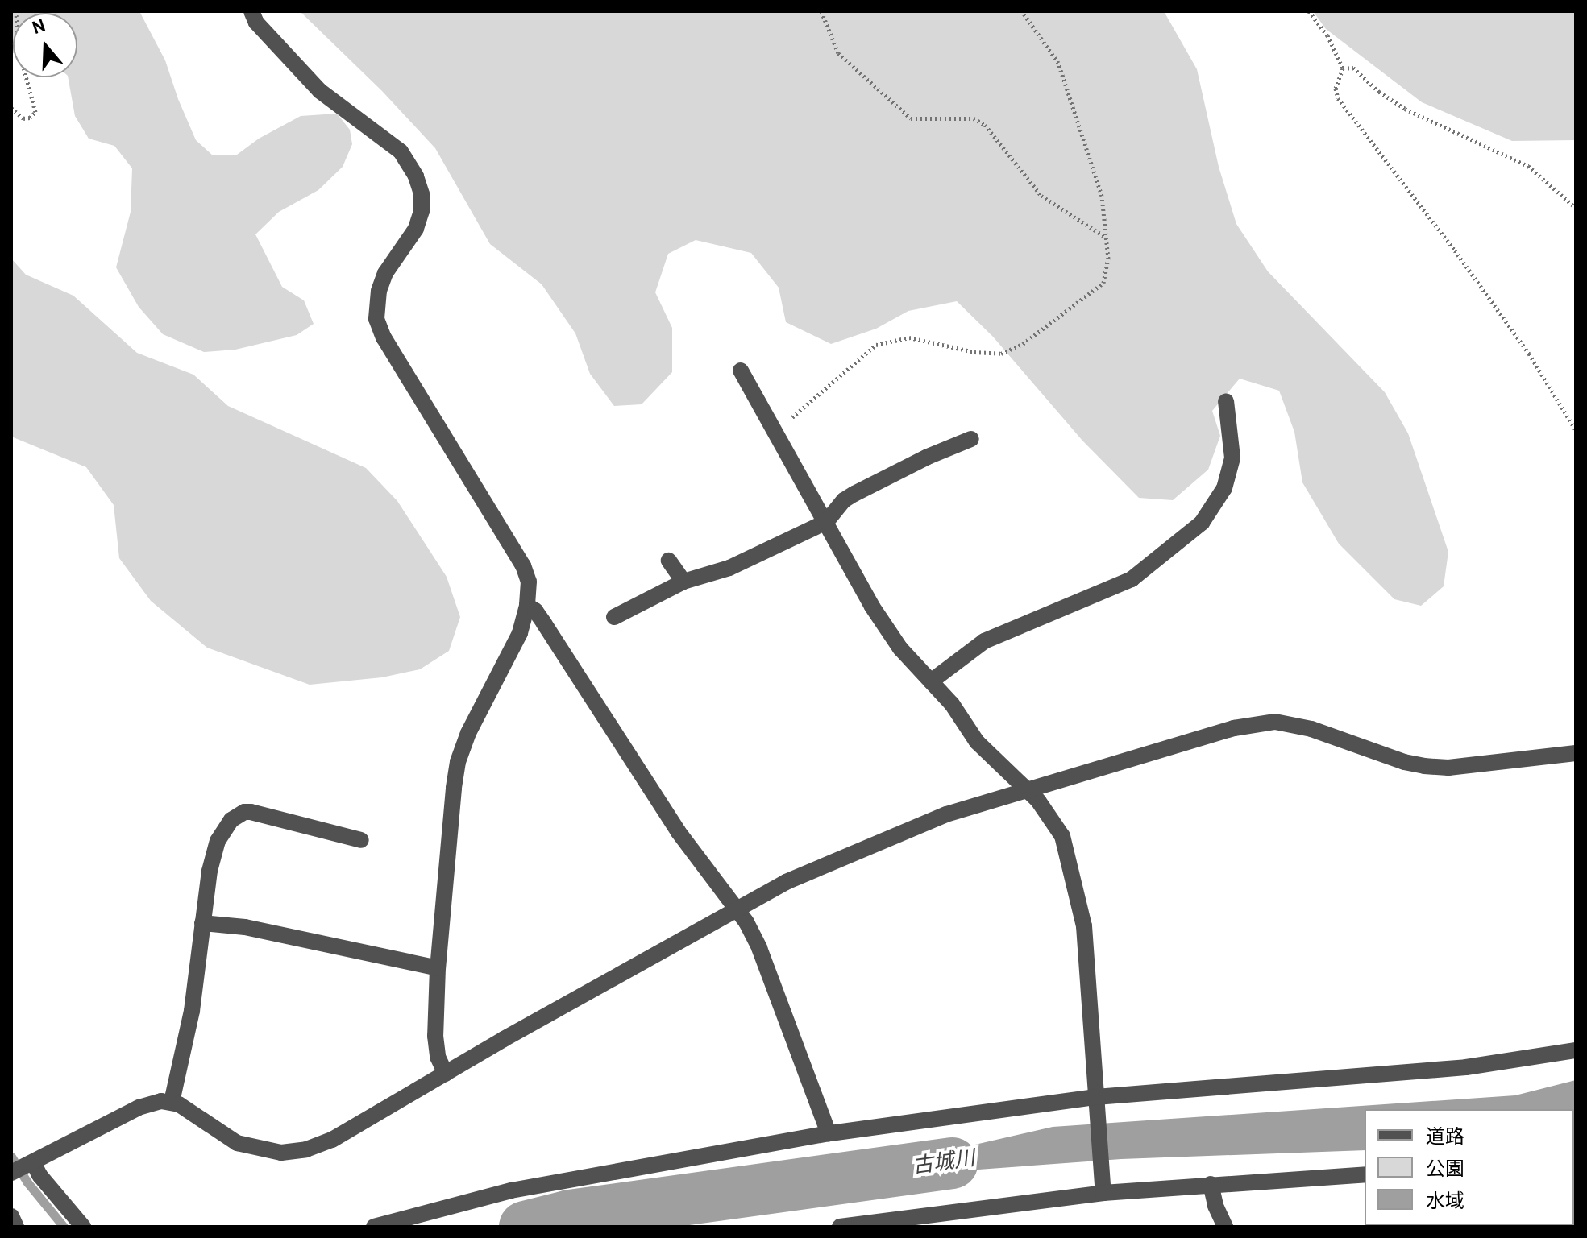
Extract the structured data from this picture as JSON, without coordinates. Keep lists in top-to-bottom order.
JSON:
{
  "water": ["古城川"],
  "legend": ["道路", "公園", "水域"],
  "north": "top"
}
